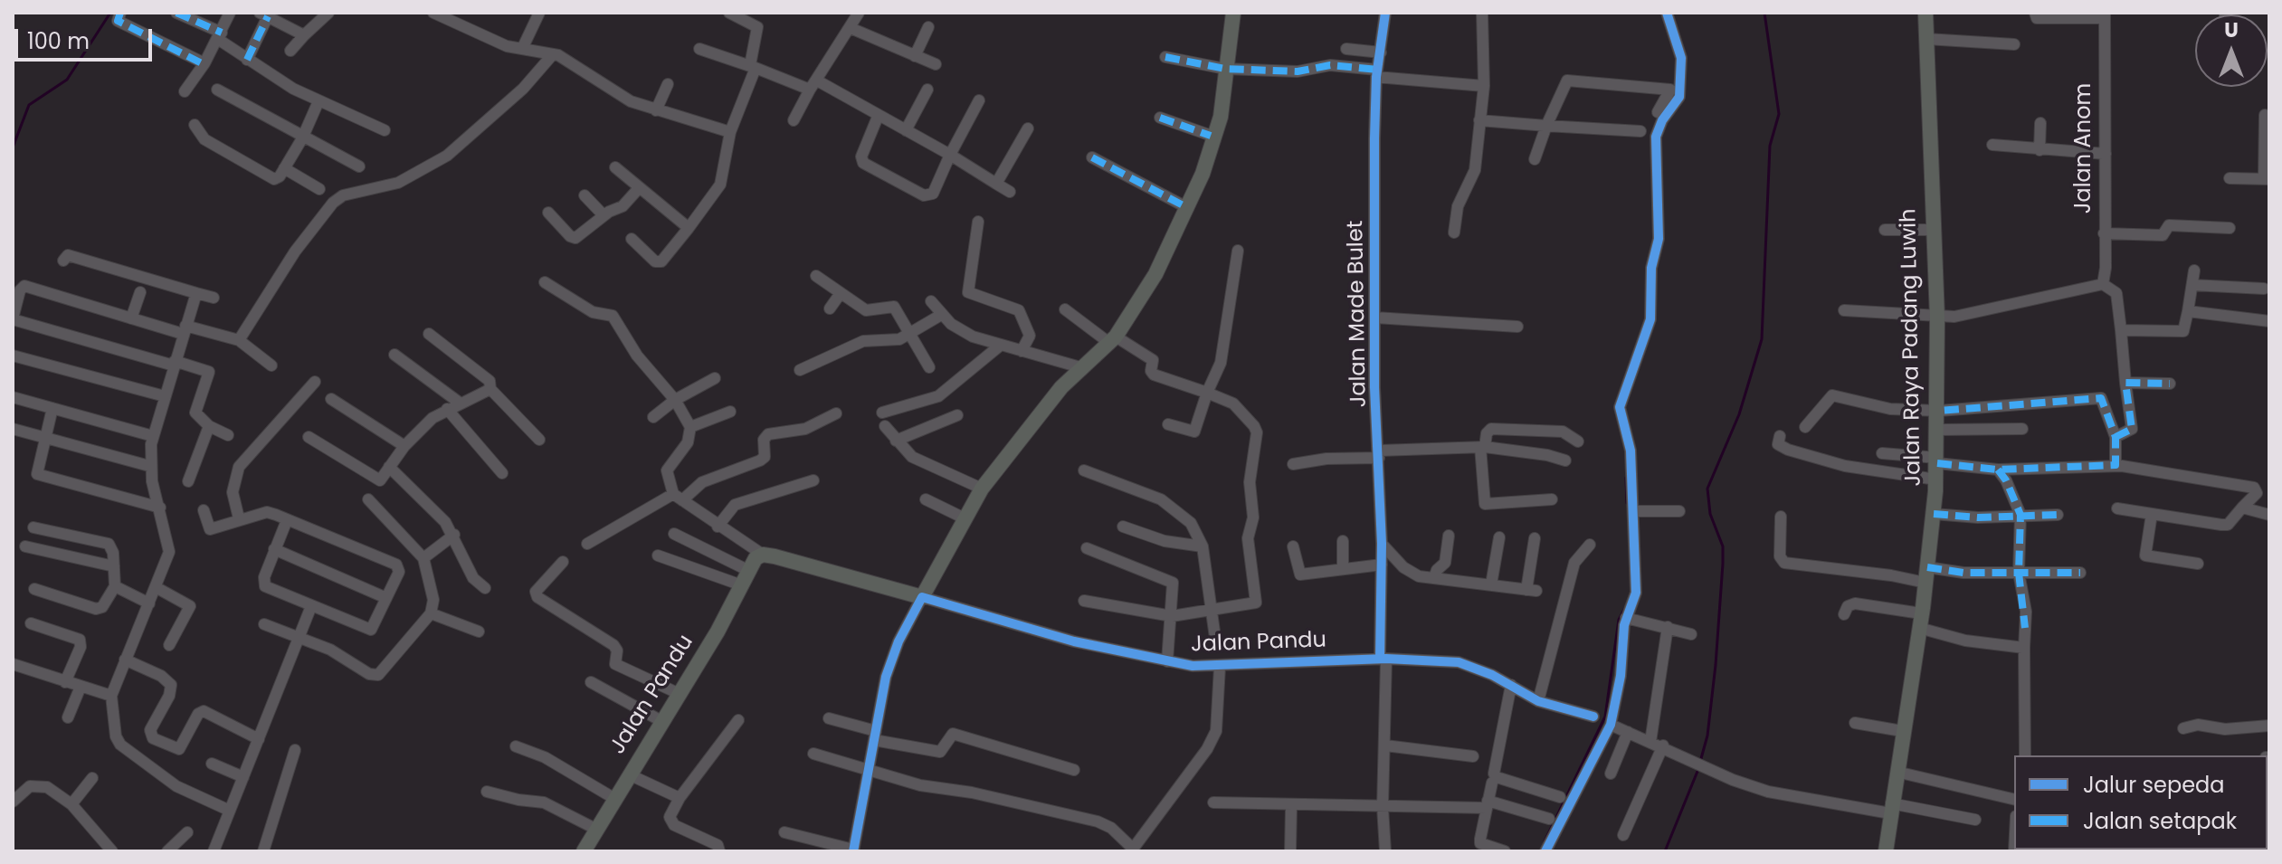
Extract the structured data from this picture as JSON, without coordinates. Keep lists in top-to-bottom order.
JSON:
{
  "streets": {
    "main road": ["Jalan Raya Padang Luwih", "Jalan Pandu"],
    "street": ["Jalan Anom", "Jalan Made Bulet"]
  },
  "crossings": [
    ["Jalan Made Bulet", "Jalan Pandu"]
  ],
  "legend": ["Jalur sepeda", "Jalan setapak"],
  "scale_bar": "100 m",
  "north": "top"
}
